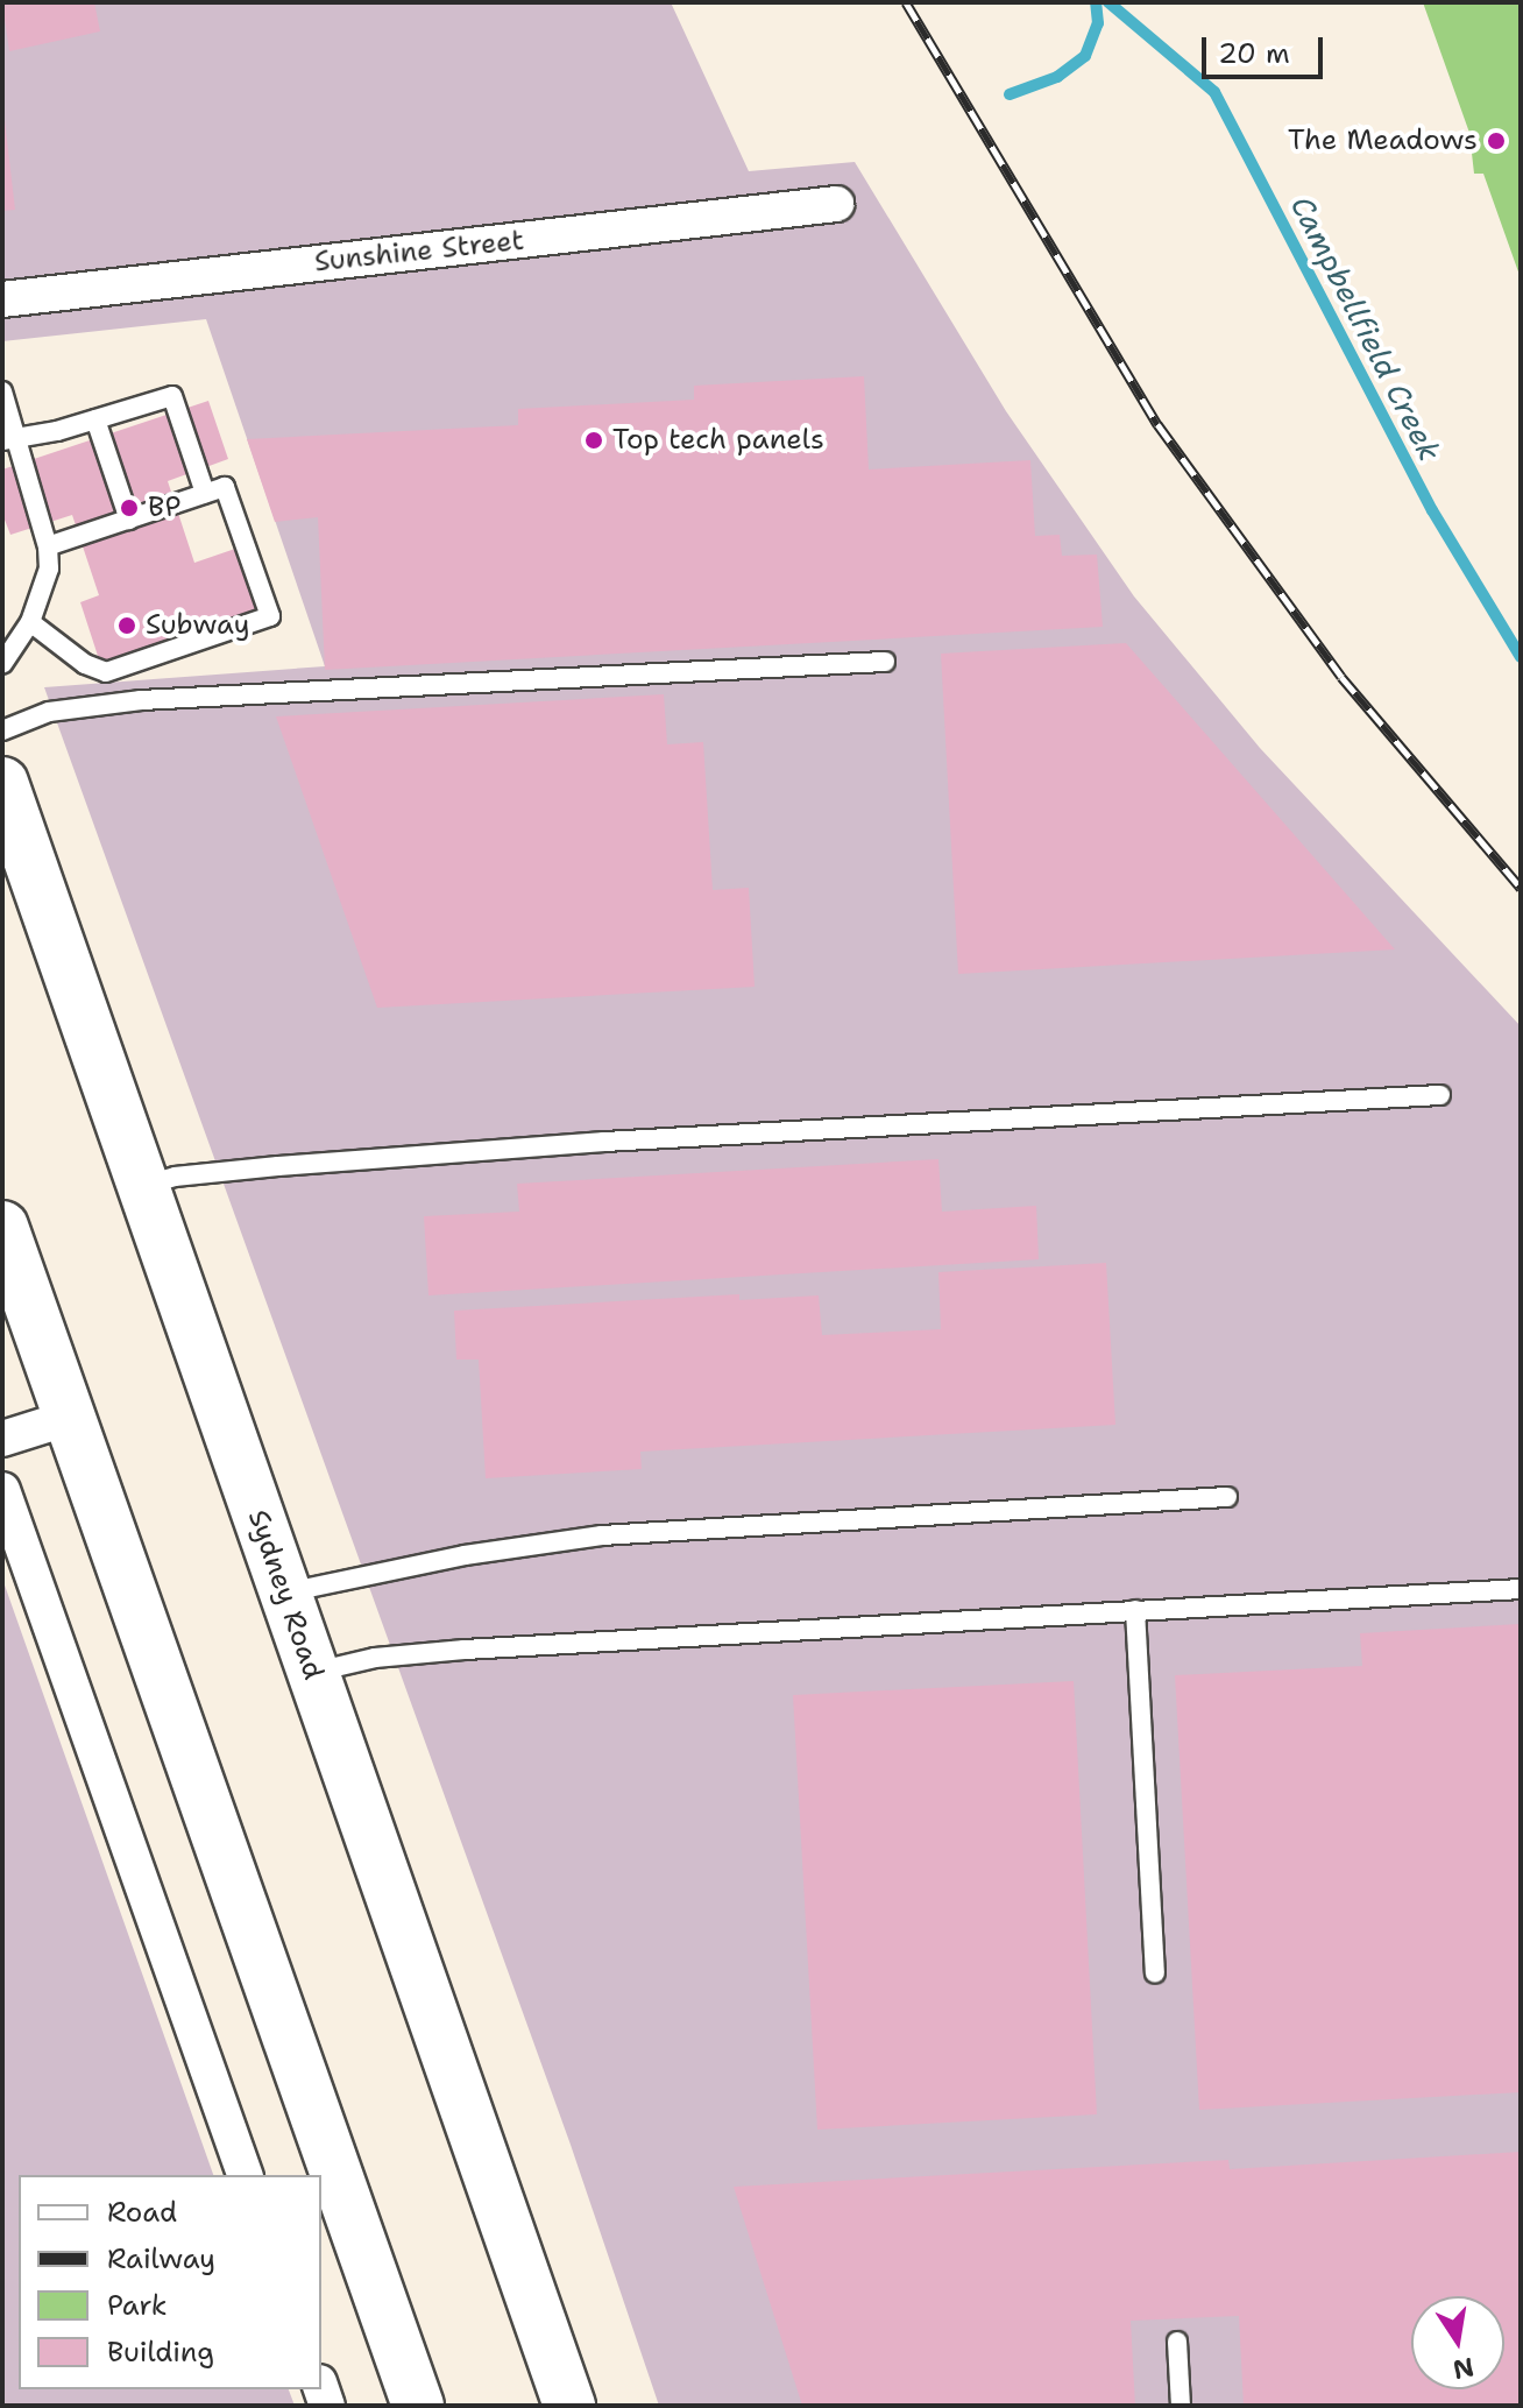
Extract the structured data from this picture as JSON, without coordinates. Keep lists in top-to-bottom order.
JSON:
{
  "streets": {
    "highway": ["Sydney Road"],
    "street": ["Sunshine Street"]
  },
  "water": ["Campbellfield Creek"],
  "places": [
    "The Meadows",
    "Top tech panels",
    "BP",
    "Subway"
  ],
  "legend": [
    "Road",
    "Railway",
    "Park",
    "Building"
  ],
  "scale_bar": "20 m",
  "north": "bottom"
}
